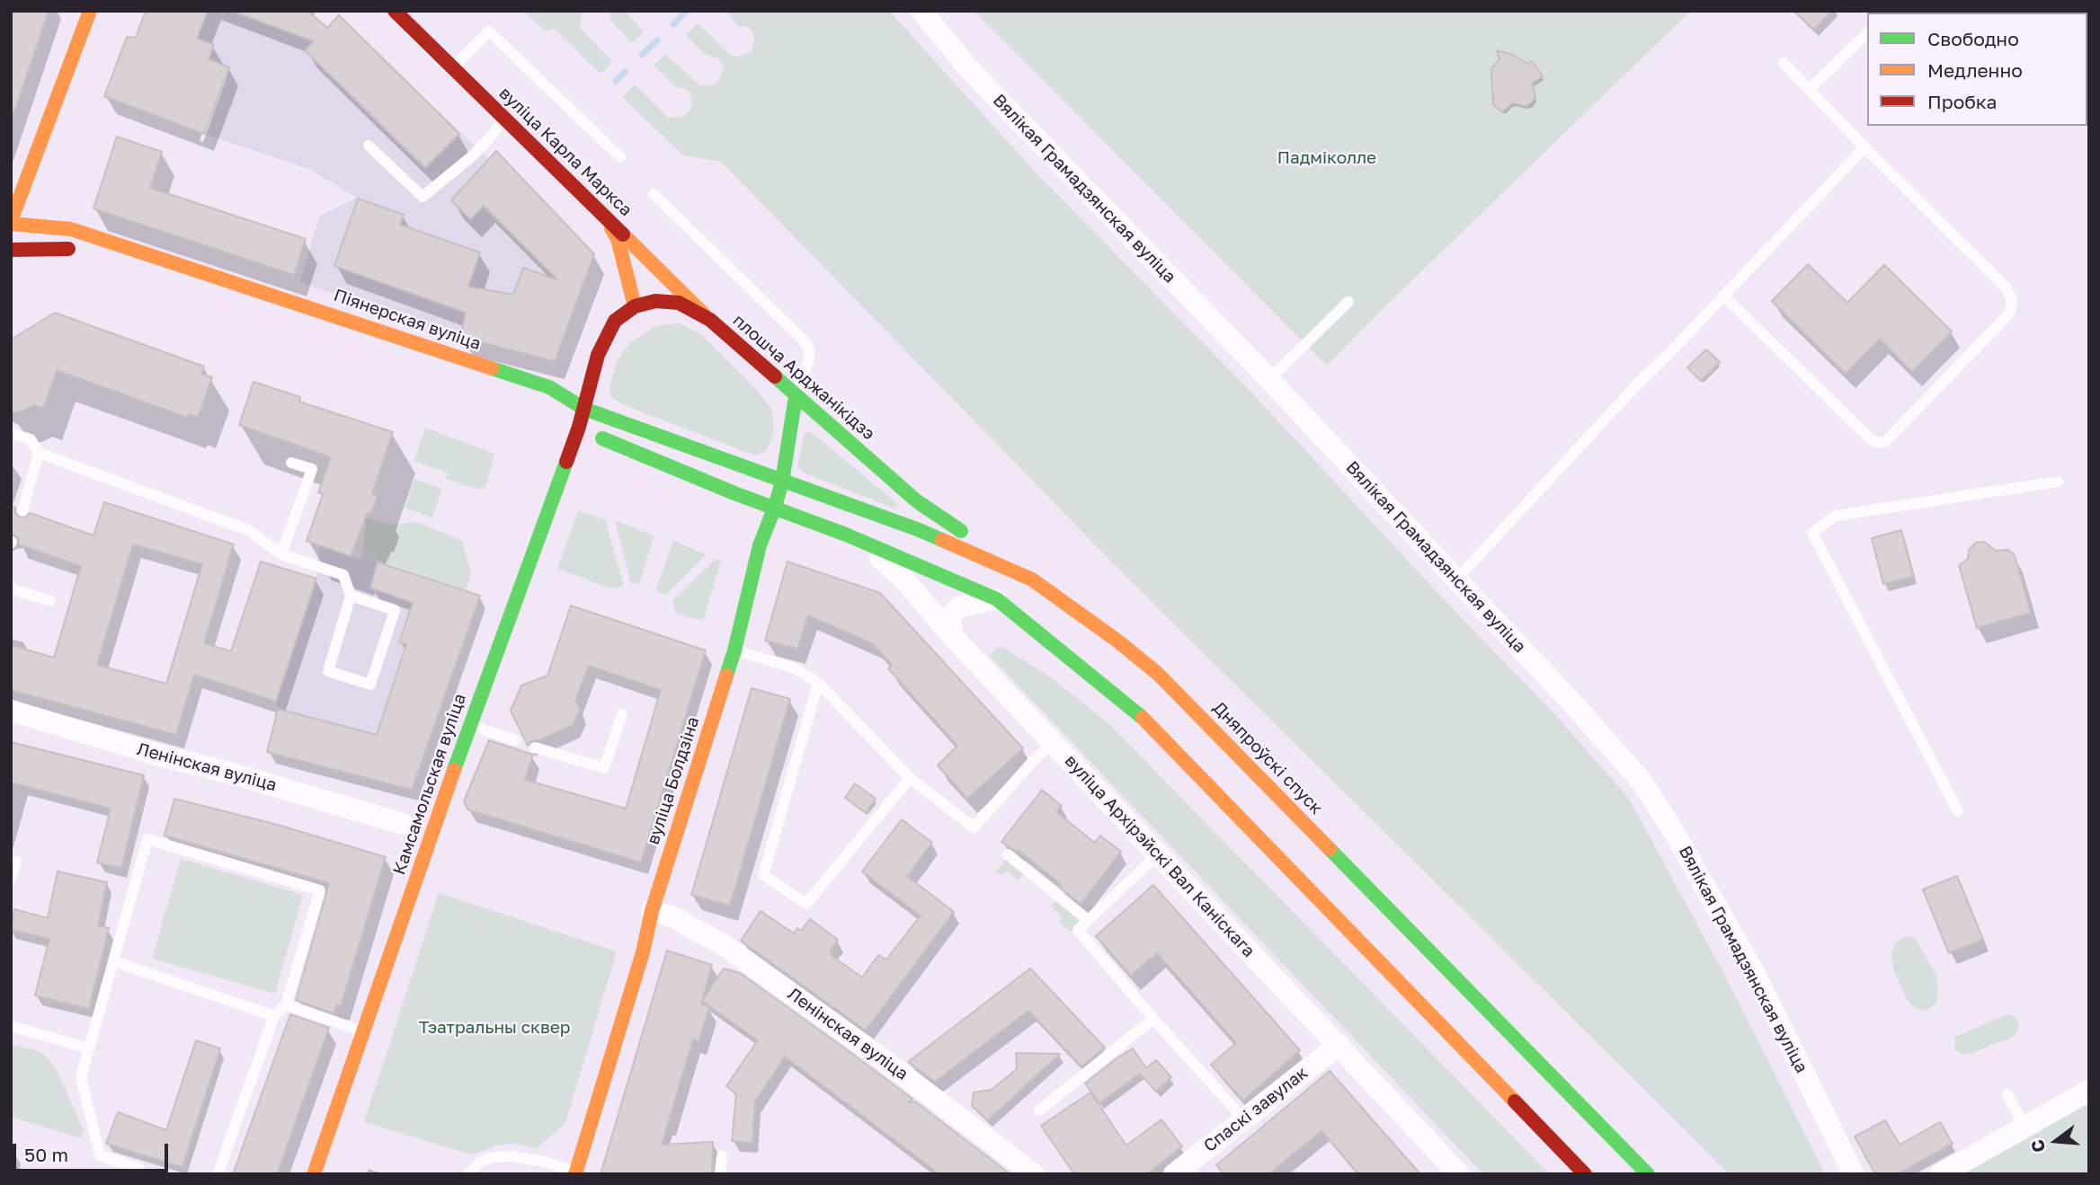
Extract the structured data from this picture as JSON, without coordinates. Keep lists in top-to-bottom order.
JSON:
{
  "streets": {
    "main road": [
      "вуліца Карла Маркса",
      "Піянерская вуліца",
      "плошча Арджанікідзэ",
      "Дняпроўскі спуск",
      "вуліца Болдзіна",
      "Камсамольская вуліца"
    ],
    "street": [
      "Вялікая Грамадзянская вуліца",
      "Ленінская вуліца",
      "вуліца Архірэйскі Вал Каніскага",
      "Спаскі завулак"
    ]
  },
  "crossings": [
    ["вуліца Карла Маркса", "плошча Арджанікідзэ"],
    ["Піянерская вуліца", "Дняпроўскі спуск"],
    ["Піянерская вуліца", "вуліца Болдзіна"],
    ["Піянерская вуліца", "Камсамольская вуліца"],
    ["плошча Арджанікідзэ", "Дняпроўскі спуск"],
    ["плошча Арджанікідзэ", "вуліца Болдзіна"],
    ["Дняпроўскі спуск", "вуліца Болдзіна"],
    ["Ленінская вуліца", "вуліца Болдзіна"],
    ["вуліца Архірэйскі Вал Каніскага", "Спаскі завулак"]
  ],
  "parks": ["Падміколле", "Тэатральны сквер"],
  "legend": ["Свободно", "Медленно", "Пробка"],
  "scale_bar": "50 m",
  "north": "left"
}
